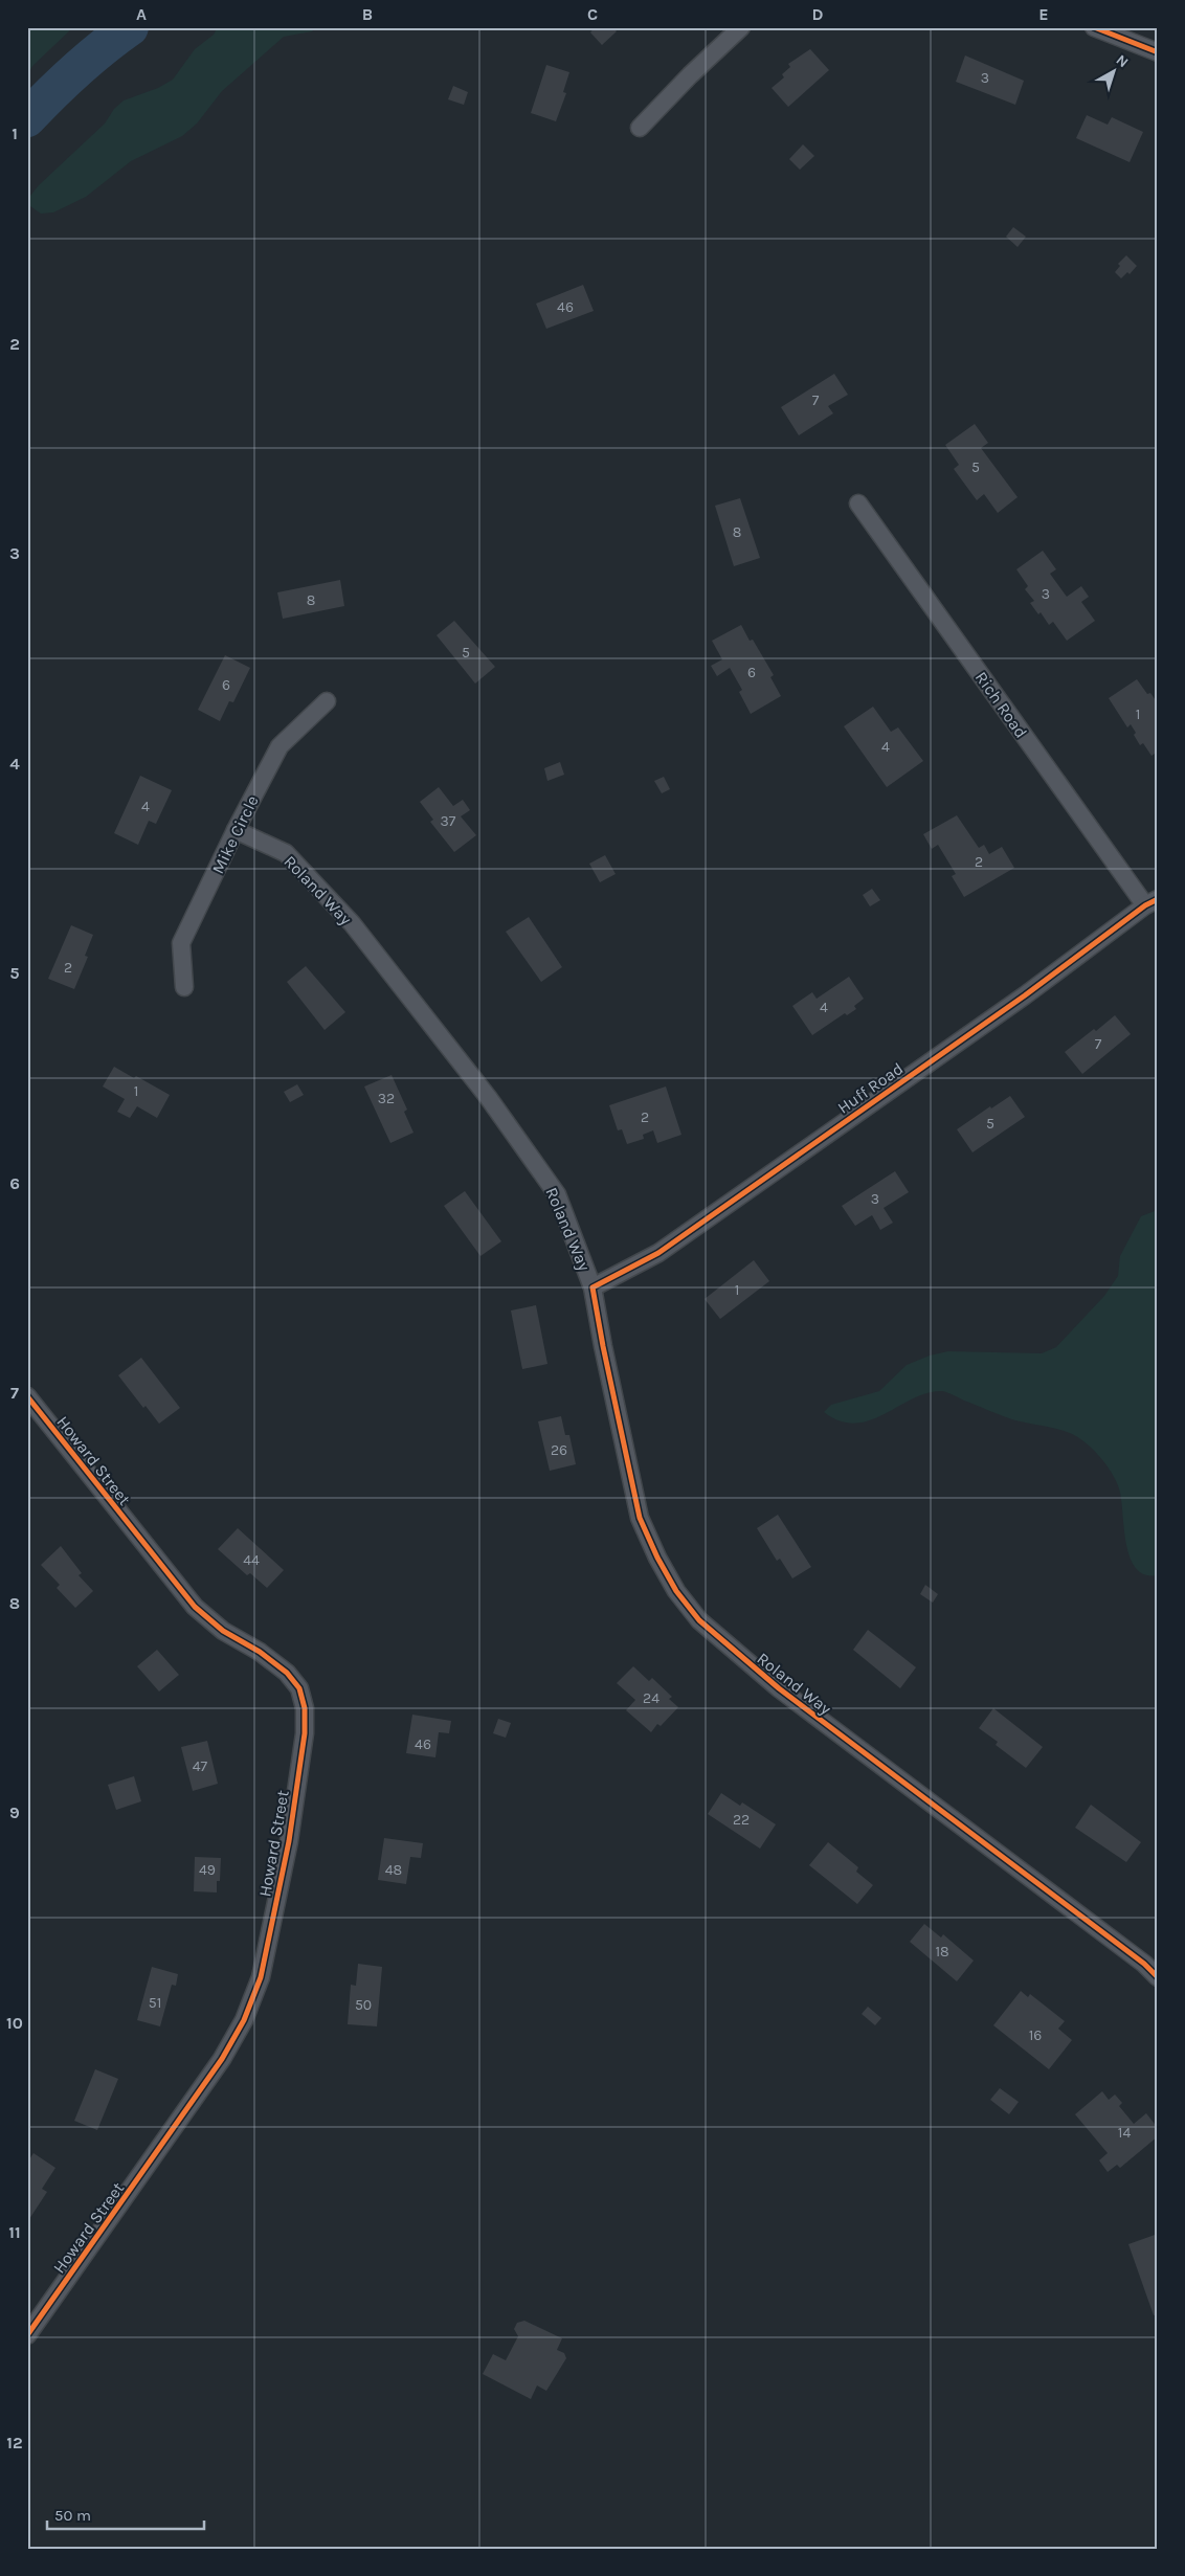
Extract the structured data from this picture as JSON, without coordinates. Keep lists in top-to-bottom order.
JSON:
{
  "streets": {
    "street": [
      "Rich Road",
      "Mike Circle",
      "Roland Way",
      "Huff Road",
      "Howard Street"
    ]
  },
  "crossings": [
    ["Rich Road", "Huff Road"],
    ["Mike Circle", "Roland Way"],
    ["Roland Way", "Huff Road"]
  ],
  "house_numbers": [
    "3",
    "46",
    "7",
    "5",
    "8",
    "3",
    "8",
    "5",
    "6",
    "6",
    "1",
    "4",
    "4",
    "37",
    "2",
    "2",
    "4",
    "7",
    "1",
    "32",
    "2",
    "5",
    "3",
    "1",
    "26",
    "44",
    "24",
    "46",
    "47",
    "22",
    "49",
    "48",
    "18",
    "51",
    "50",
    "16",
    "14"
  ],
  "scale_bar": "50 m",
  "north": "top right",
  "grid": {
    "columns": [
      "A",
      "B",
      "C",
      "D",
      "E"
    ],
    "rows": [
      "1",
      "2",
      "3",
      "4",
      "5",
      "6",
      "7",
      "8",
      "9",
      "10",
      "11",
      "12"
    ]
  }
}
